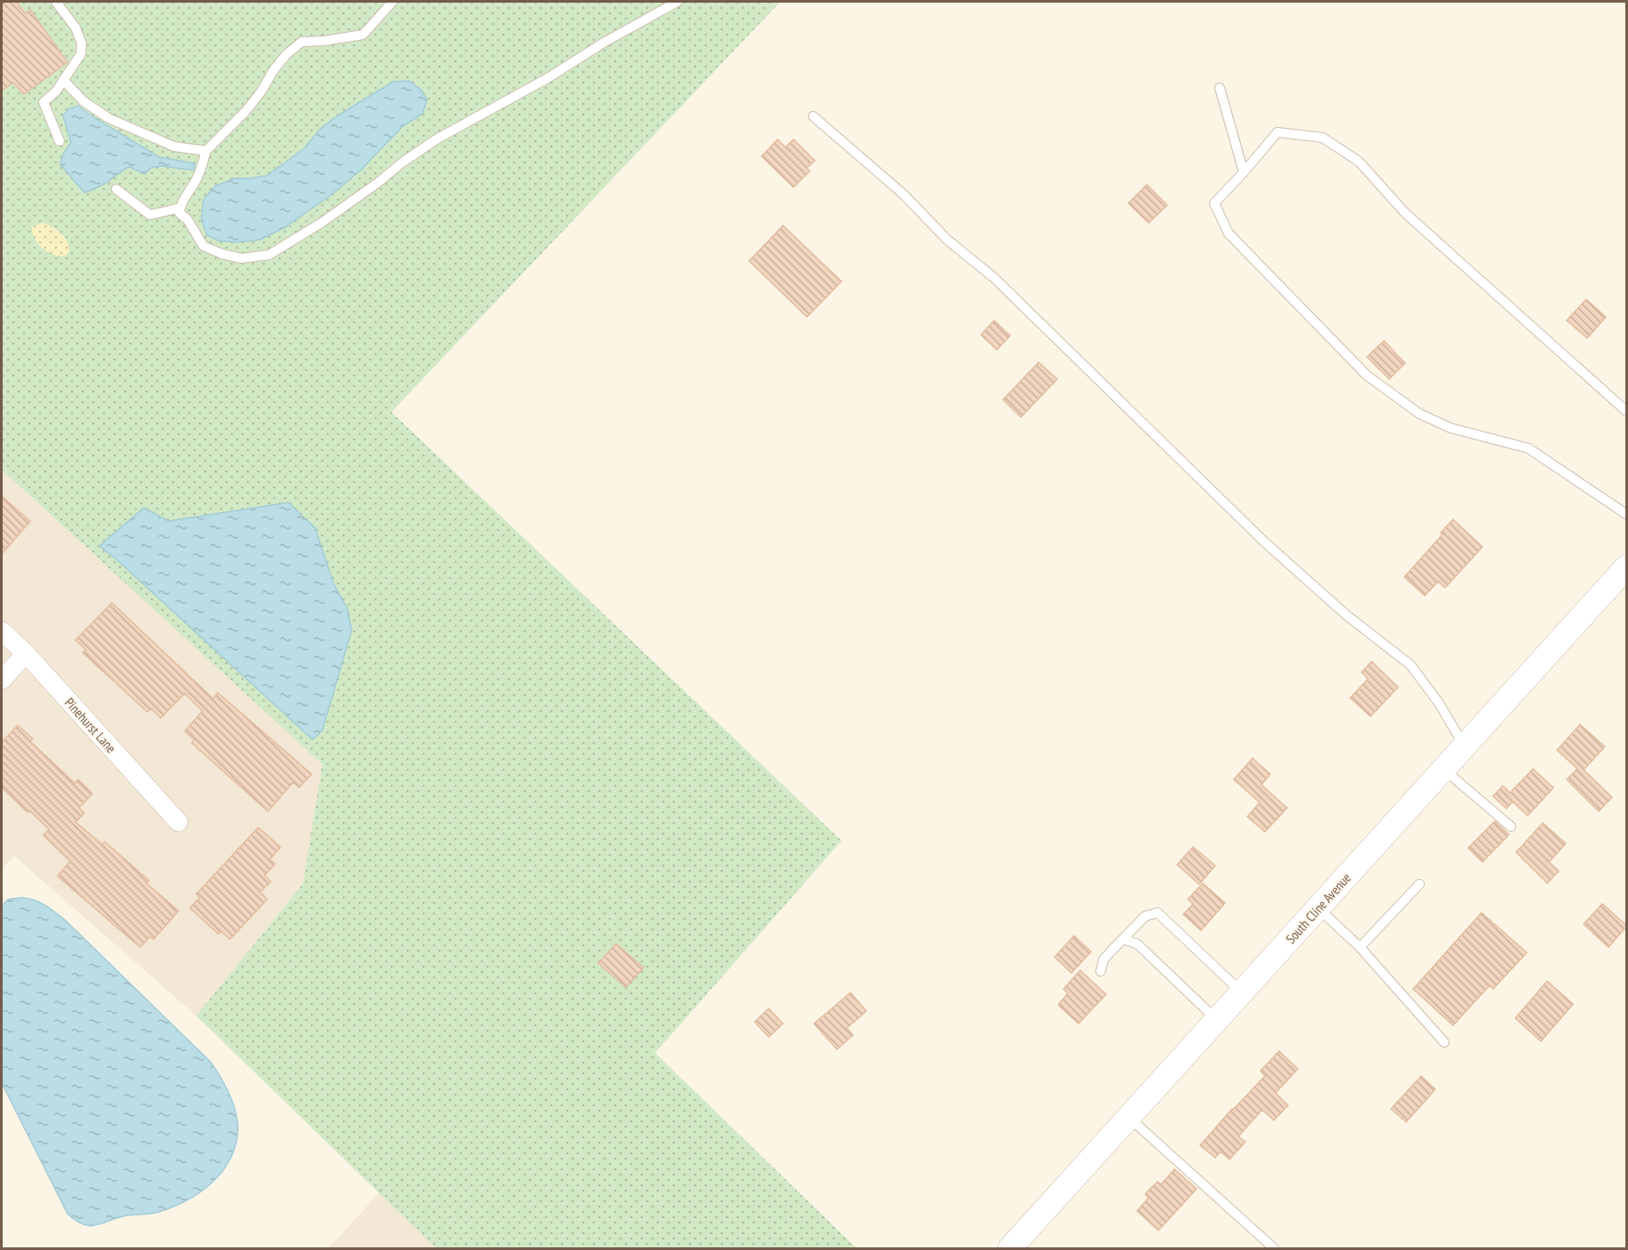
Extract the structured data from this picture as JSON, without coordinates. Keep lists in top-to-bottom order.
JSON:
{
  "streets": {
    "street": ["Pinehurst Lane", "South Cline Avenue"]
  }
}
